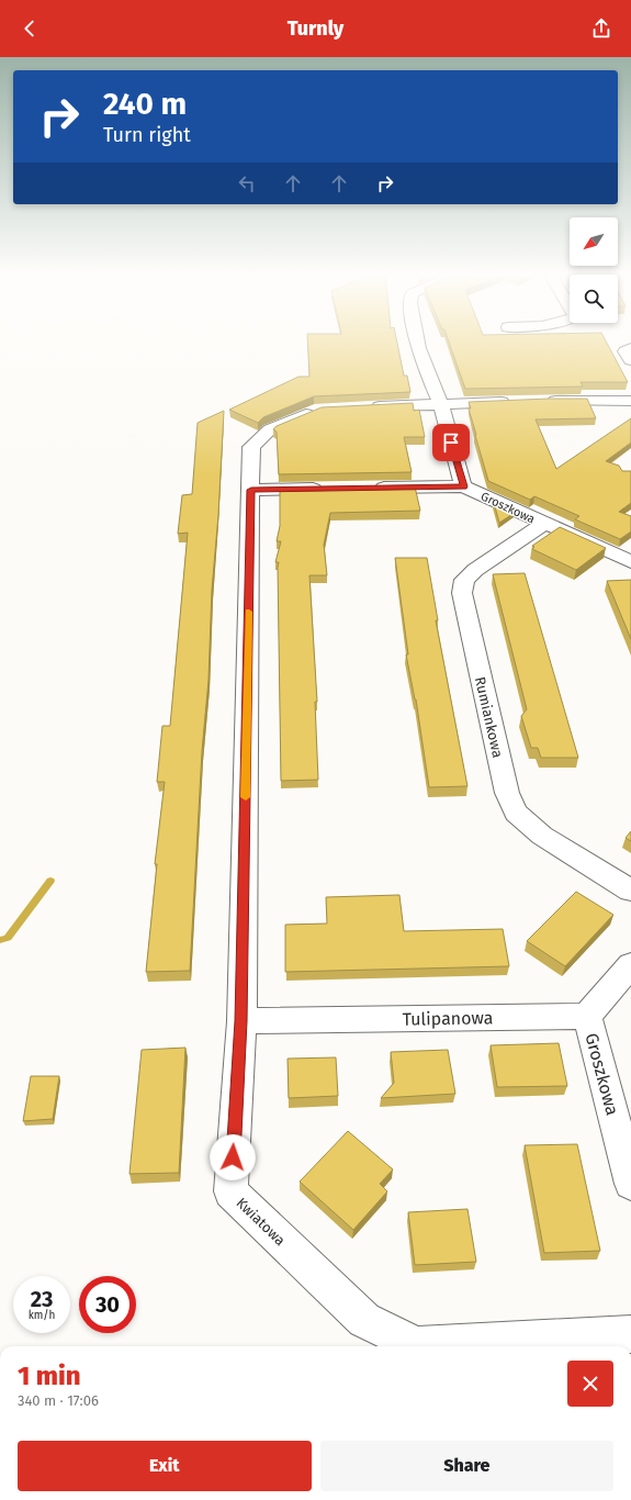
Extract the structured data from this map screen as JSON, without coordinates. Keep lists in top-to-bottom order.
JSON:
{
  "streets": {
    "street": [
      "Groszkowa",
      "Rumiankowa",
      "Tulipanowa",
      "Kwiatowa"
    ]
  },
  "crossings": [
    ["Groszkowa", "Rumiankowa"],
    ["Groszkowa", "Tulipanowa"],
    ["Tulipanowa", "Kwiatowa"]
  ],
  "north": "bottom left",
  "page": {
    "header": "Turnly",
    "turn": ["240 m", "Turn right"],
    "speed": "23 km/h",
    "limit": "30",
    "heading": ["1 min", "340 m · 17:06"],
    "buttons": ["Exit", "Share"]
  }
}
